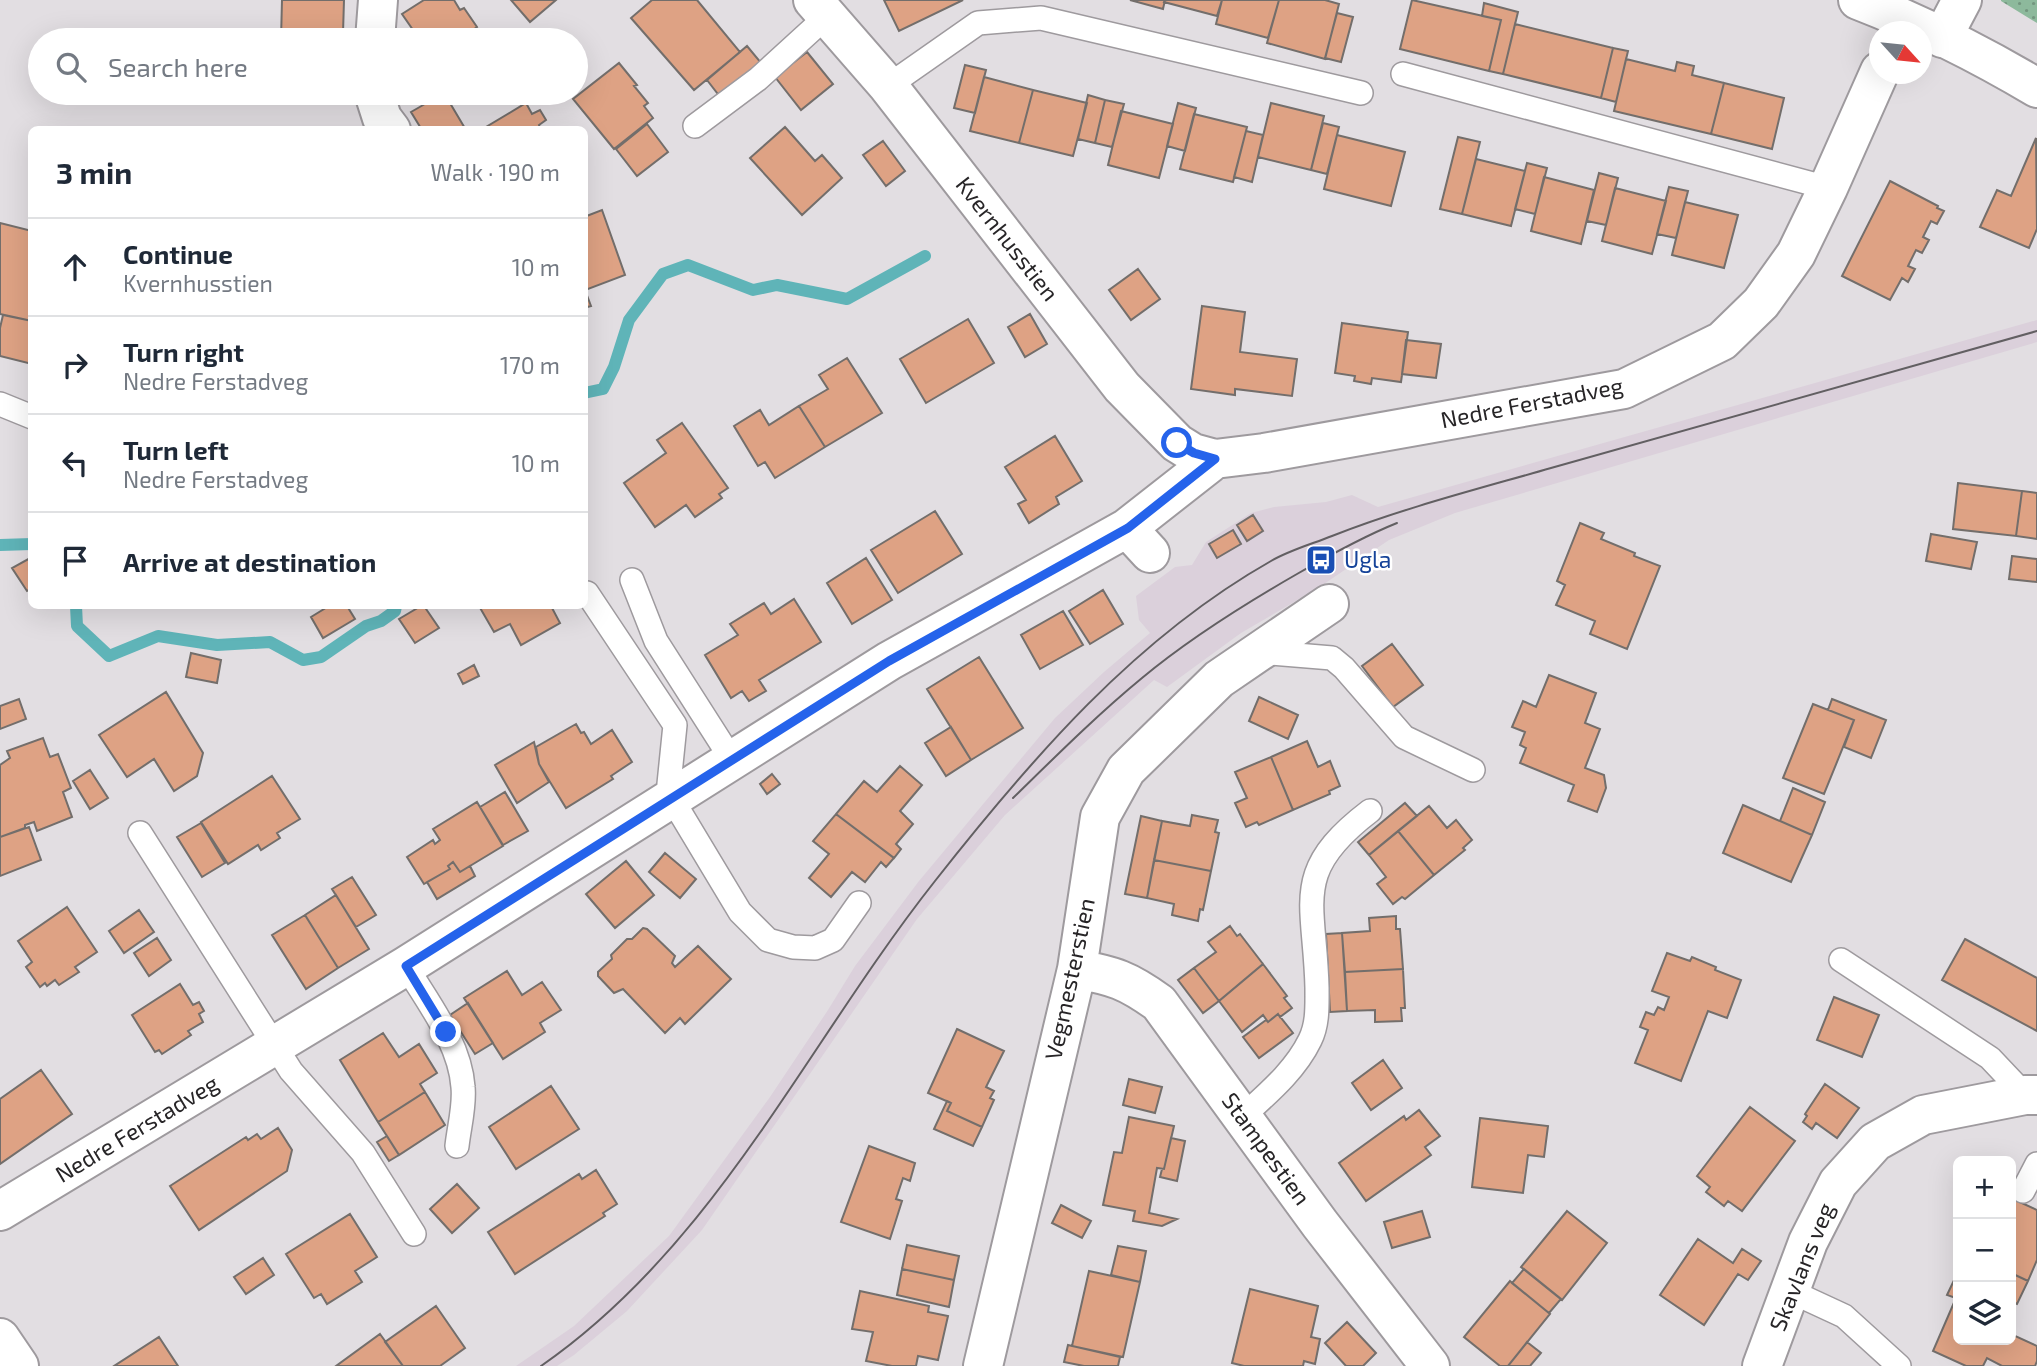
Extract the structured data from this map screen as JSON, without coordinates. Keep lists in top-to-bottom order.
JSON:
{
  "streets": {
    "street": [
      "Kvernhusstien",
      "Nedre Ferstadveg",
      "Vegmesterstien",
      "Stampestien",
      "Skavlans veg"
    ]
  },
  "crossings": [
    ["Kvernhusstien", "Nedre Ferstadveg"],
    ["Vegmesterstien", "Stampestien"]
  ],
  "places": {
    "bus stop": ["Ugla"]
  },
  "north": "bottom right",
  "page": {
    "search": "Search here",
    "heading": ["3 min", "Walk · 190 m"],
    "list": [
      ["Continue", "Kvernhusstien", "10 m"],
      ["Turn right", "Nedre Ferstadveg", "170 m"],
      ["Turn left", "Nedre Ferstadveg", "10 m"],
      "Arrive at destination"
    ],
    "map_buttons": ["+", "−"]
  }
}
